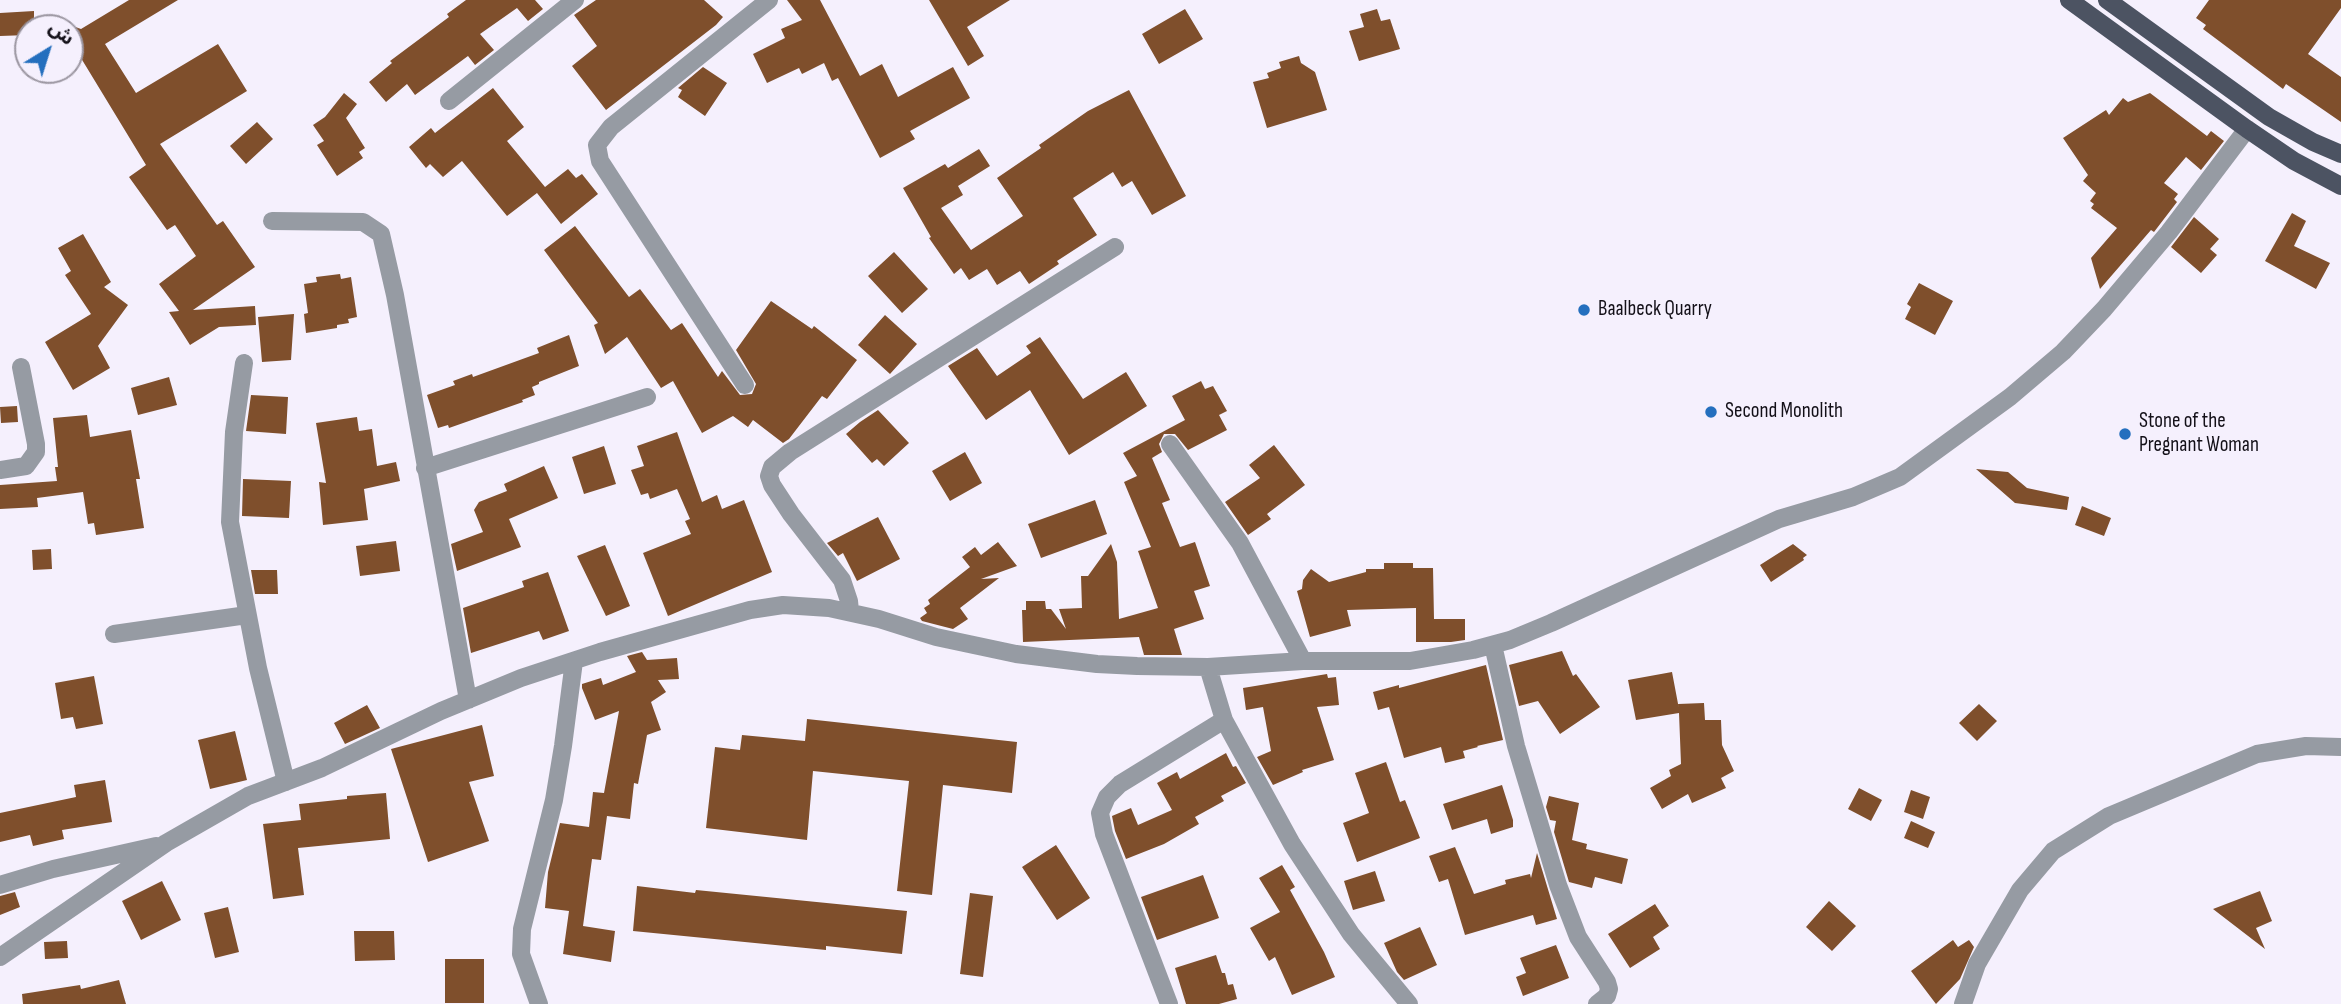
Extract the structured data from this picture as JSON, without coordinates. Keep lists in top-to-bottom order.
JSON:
{
  "places": ["Baalbeck Quarry", "Second Monolith", "Stone of the Pregnant Woman"],
  "north": "top right"
}
